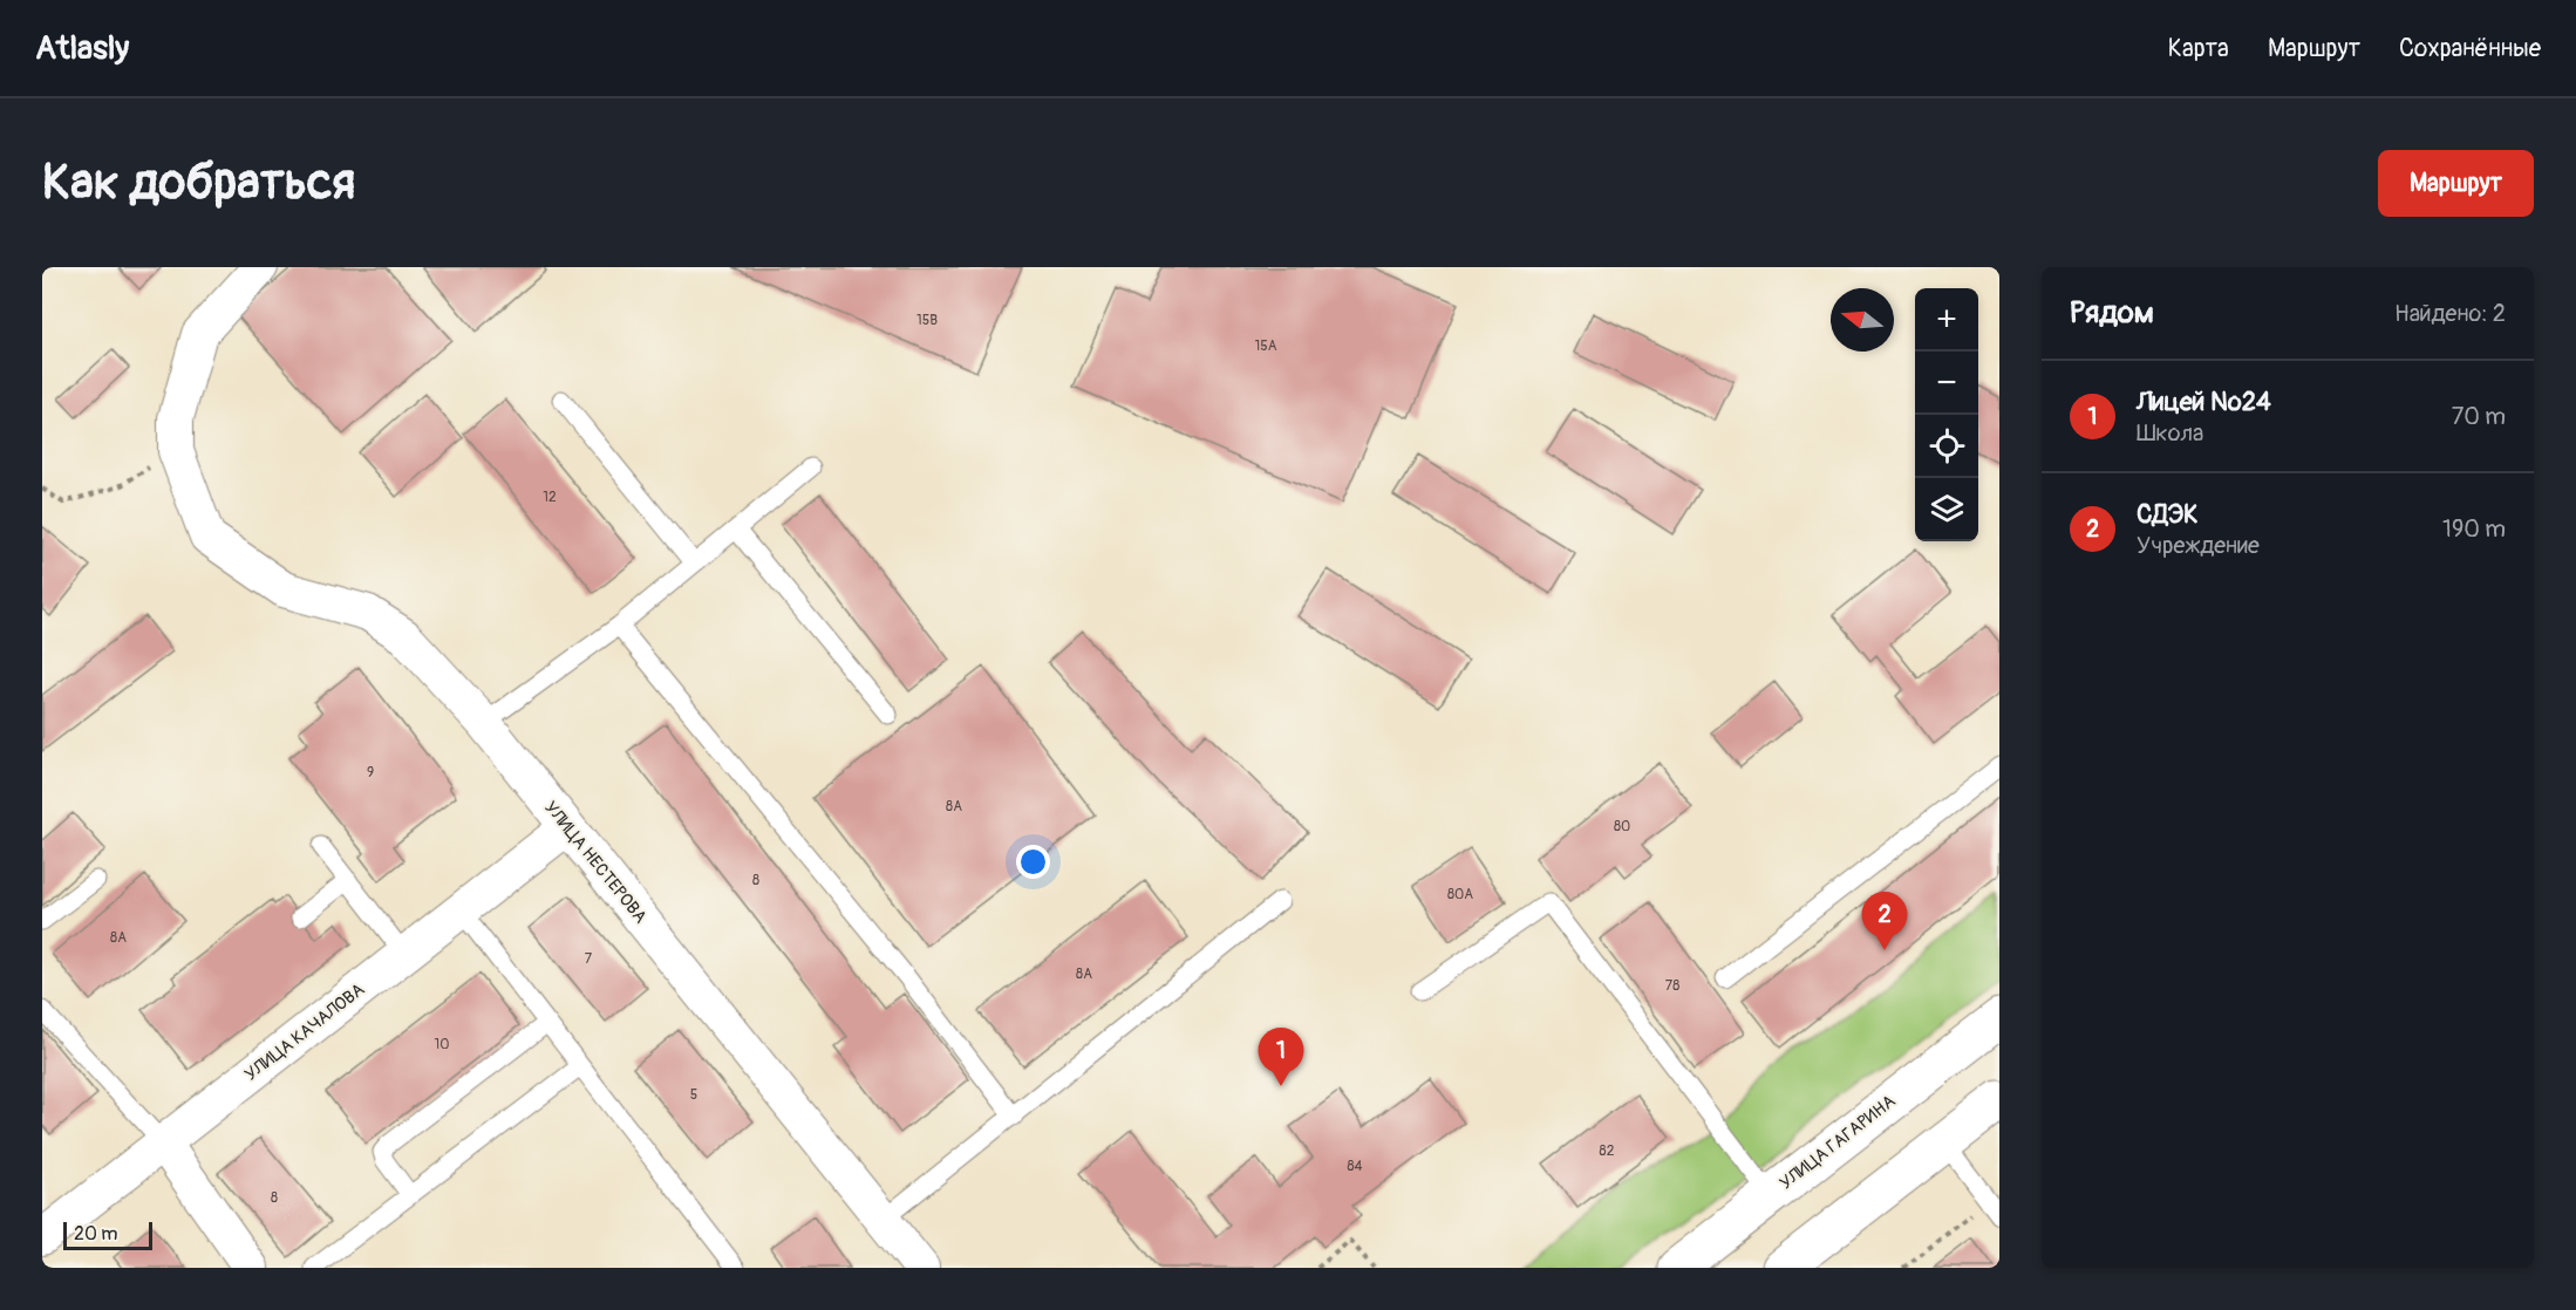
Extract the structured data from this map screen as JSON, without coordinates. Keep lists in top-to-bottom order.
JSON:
{
  "streets": {
    "main road": ["УЛИЦА ГАГАРИНА"],
    "street": ["УЛИЦА НЕСТЕРОВА", "УЛИЦА КАЧАЛОВА"]
  },
  "crossings": [
    ["УЛИЦА НЕСТЕРОВА", "УЛИЦА КАЧАЛОВА"]
  ],
  "house_numbers": [
    "15В",
    "15А",
    "12",
    "9",
    "8А",
    "80",
    "8",
    "80А",
    "8А",
    "7",
    "8А",
    "78",
    "10",
    "5",
    "82",
    "84",
    "8"
  ],
  "scale_bar": "20 m",
  "north": "left",
  "page": {
    "header": "Atlasly",
    "nav": ["Карта", "Маршрут", "Сохранённые"],
    "buttons": "Маршрут",
    "title": "Как добраться",
    "heading": ["Рядом", "Найдено: 2"],
    "map_buttons": ["+", "−"],
    "list": [
      {
        "mark": "1",
        "name": "Лицей №24",
        "note": "Школа",
        "value": "70 m"
      },
      {
        "mark": "2",
        "name": "СДЭК",
        "note": "Учреждение",
        "value": "190 m"
      }
    ],
    "pins": ["2", "1"],
    "scale": "20 m"
  }
}
